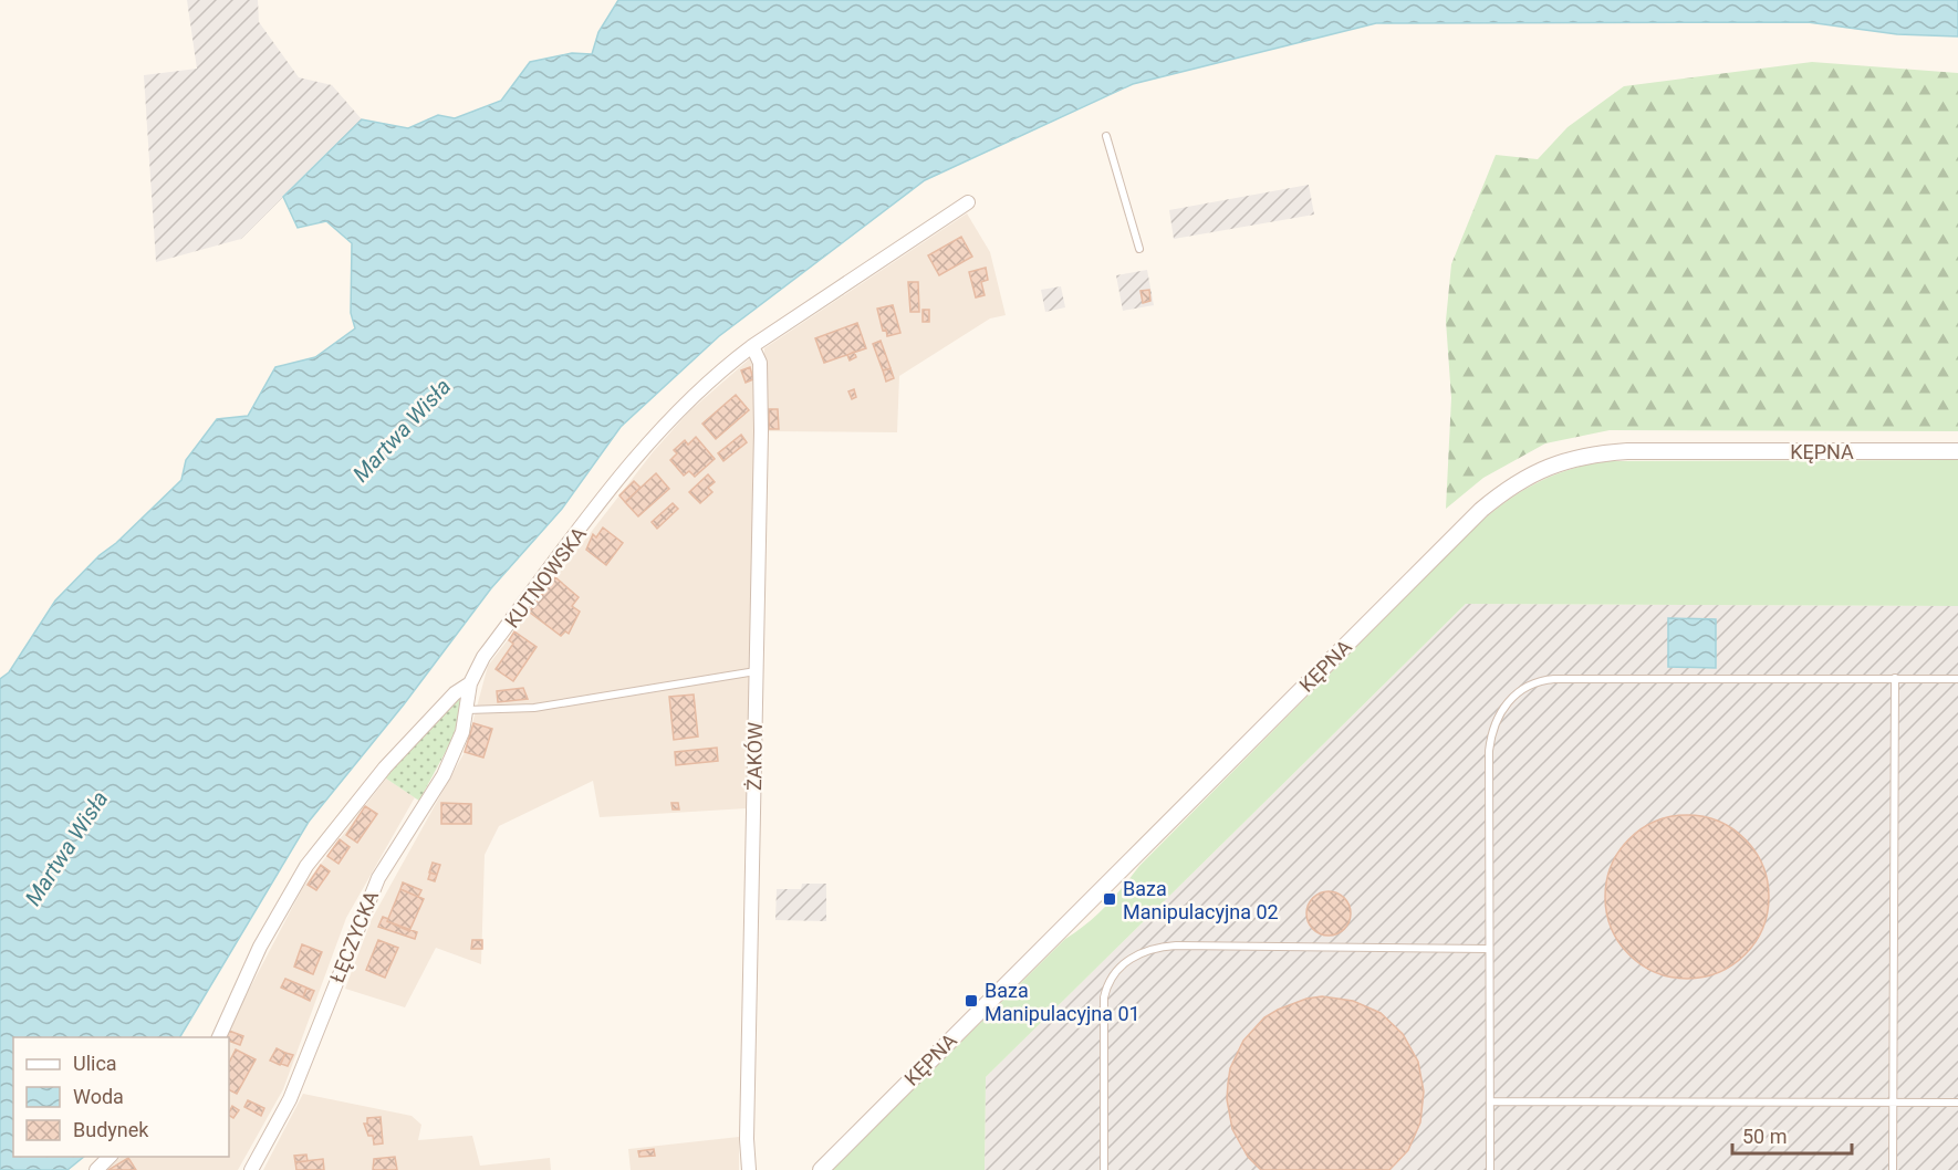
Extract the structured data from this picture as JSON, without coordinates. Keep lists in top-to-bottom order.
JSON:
{
  "streets": {
    "street": [
      "KĘPNA",
      "KUTNOWSKA",
      "ŻAKÓW",
      "ŁĘCZYCKA"
    ]
  },
  "crossings": [
    ["KUTNOWSKA", "ŻAKÓW"],
    ["KUTNOWSKA", "ŁĘCZYCKA"]
  ],
  "water": ["Martwa Wisła"],
  "places": {
    "transit": ["Baza Manipulacyjna 02", "Baza Manipulacyjna 01"]
  },
  "legend": ["Ulica", "Woda", "Budynek"],
  "scale_bar": "50 m"
}
